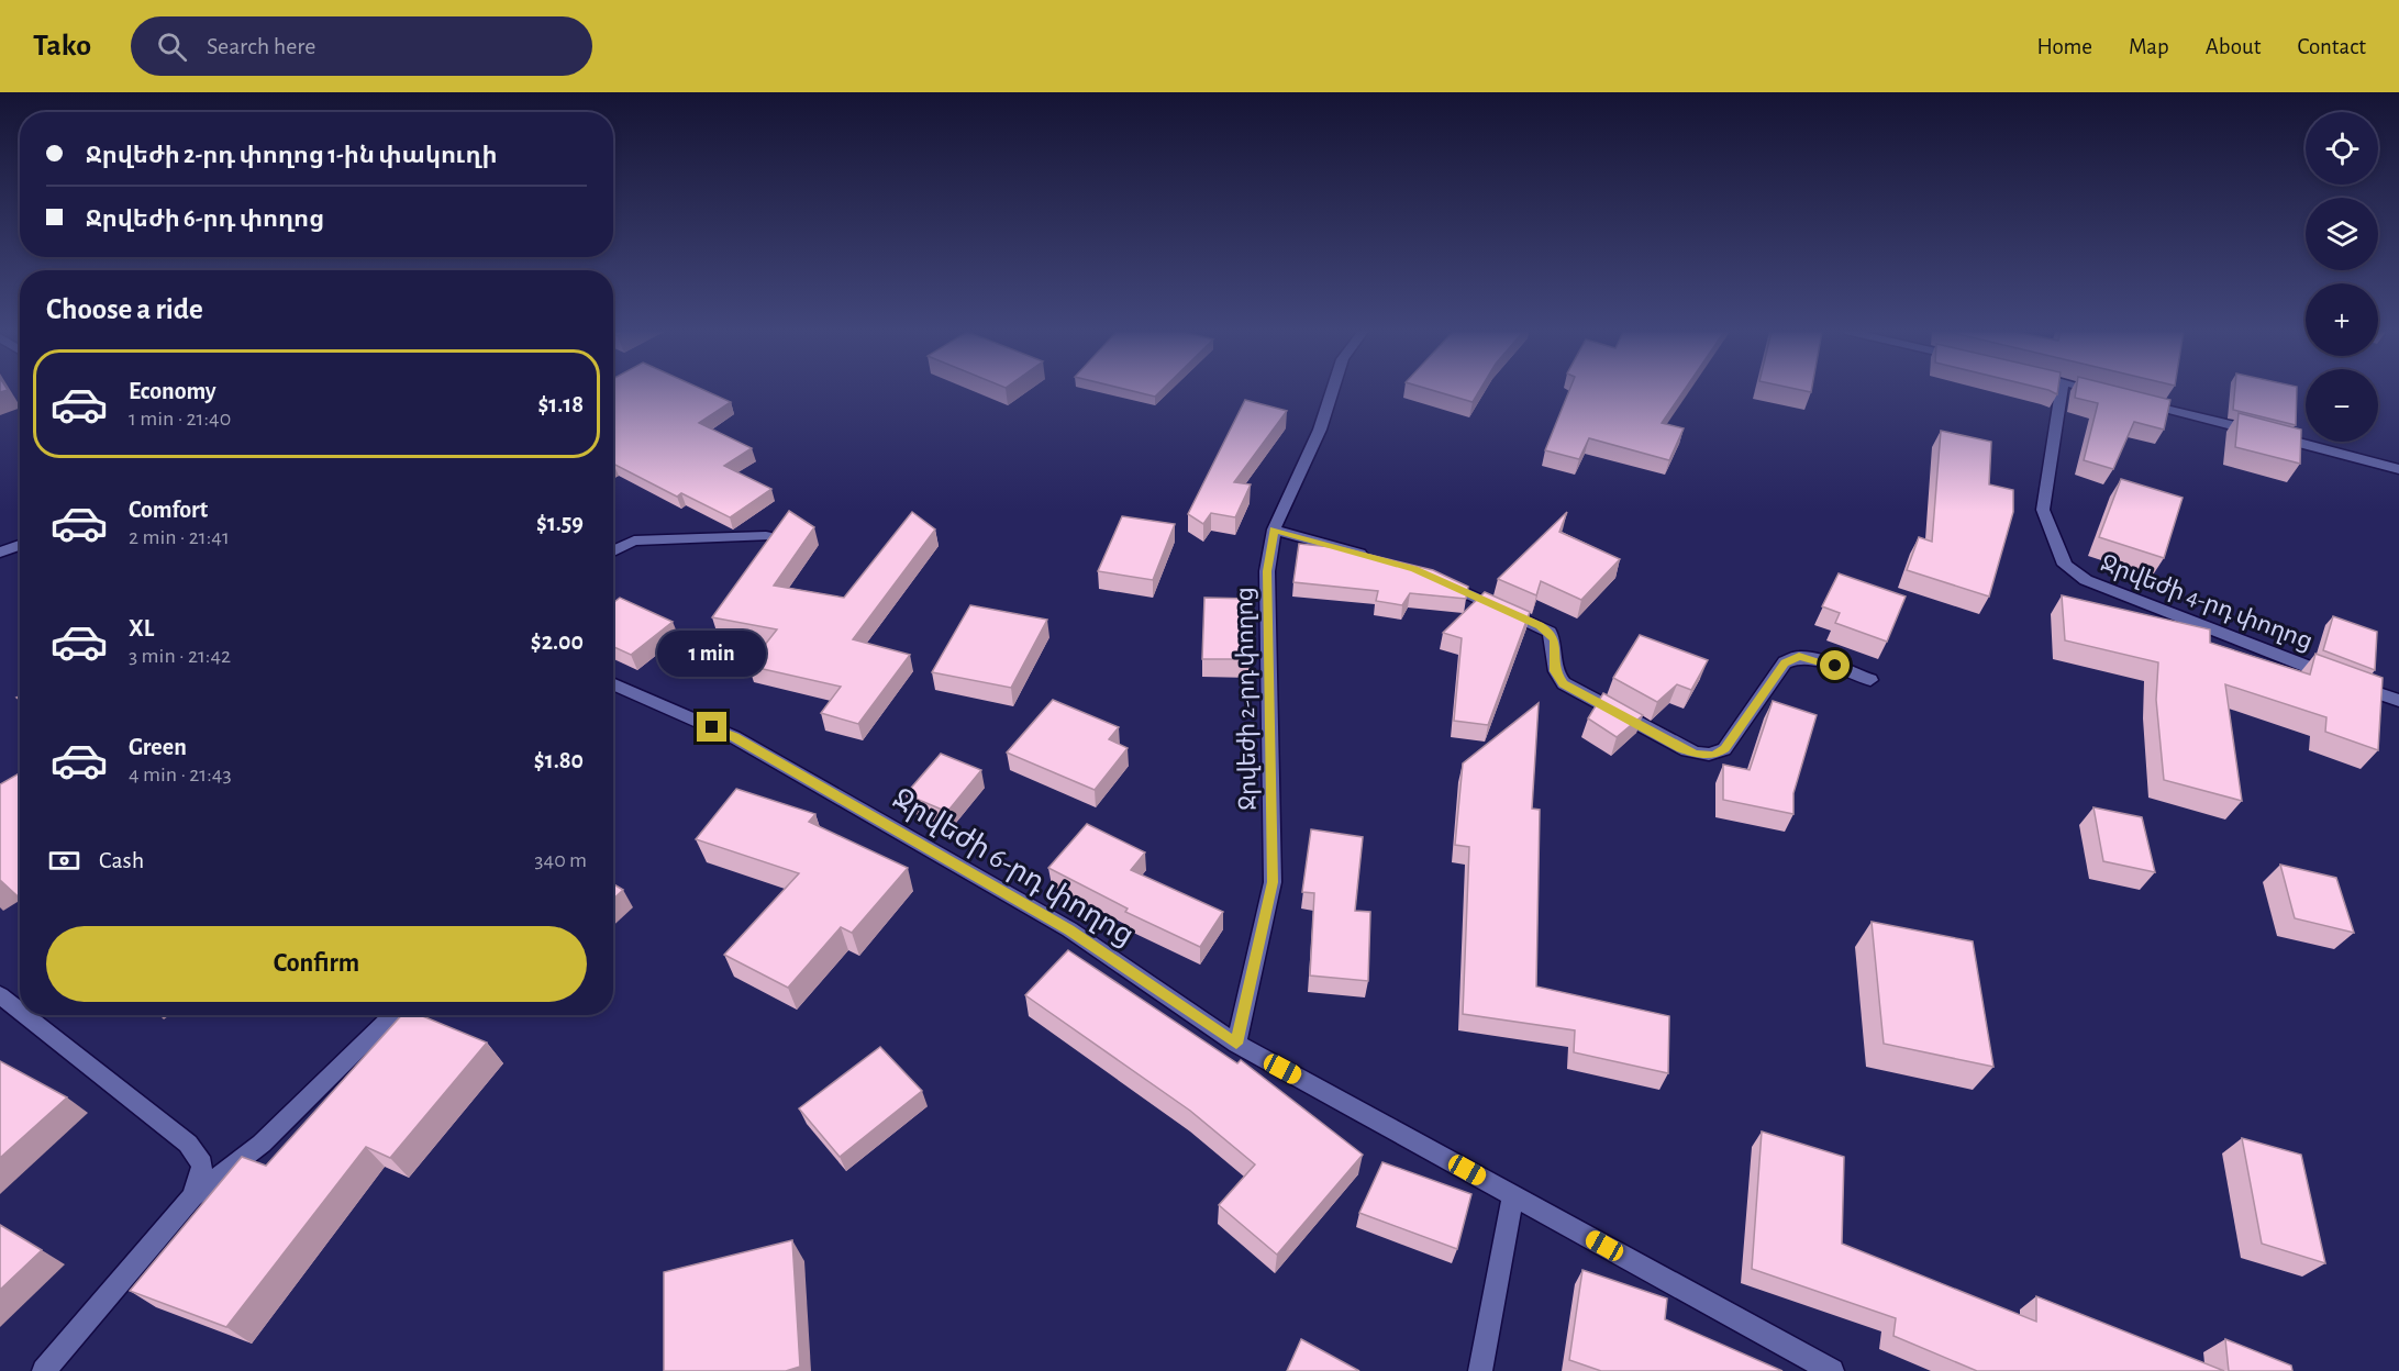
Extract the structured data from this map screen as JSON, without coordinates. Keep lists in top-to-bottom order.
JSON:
{
  "streets": {
    "street": ["Ջրվեժի 4-րդ փողոց", "Ջրվեժի 2-րդ փողոց", "Ջրվեժի 6-րդ փողոց"]
  },
  "crossings": [
    ["Ջրվեժի 2-րդ փողոց", "Ջրվեժի 6-րդ փողոց"]
  ],
  "page": {
    "header": "Tako",
    "search": "Search here",
    "nav": [
      "Home",
      "Map",
      "About",
      "Contact"
    ],
    "map_buttons": ["+", "−"],
    "banner": ["Ջրվեժի 2-րդ փողոց 1-ին փակուղի", "Ջրվեժի 6-րդ փողոց"],
    "heading": "Choose a ride",
    "list": [
      {
        "name": "Economy",
        "note": "1 min · 21:40",
        "value": "$1.18"
      },
      {
        "name": "Comfort",
        "note": "2 min · 21:41",
        "value": "$1.59"
      },
      {
        "name": "XL",
        "note": "3 min · 21:42",
        "value": "$2.00"
      },
      {
        "name": "Green",
        "note": "4 min · 21:43",
        "value": "$1.80"
      }
    ],
    "bubble": "1 min",
    "pay": ["Cash", "340 m"],
    "buttons": "Confirm"
  }
}
